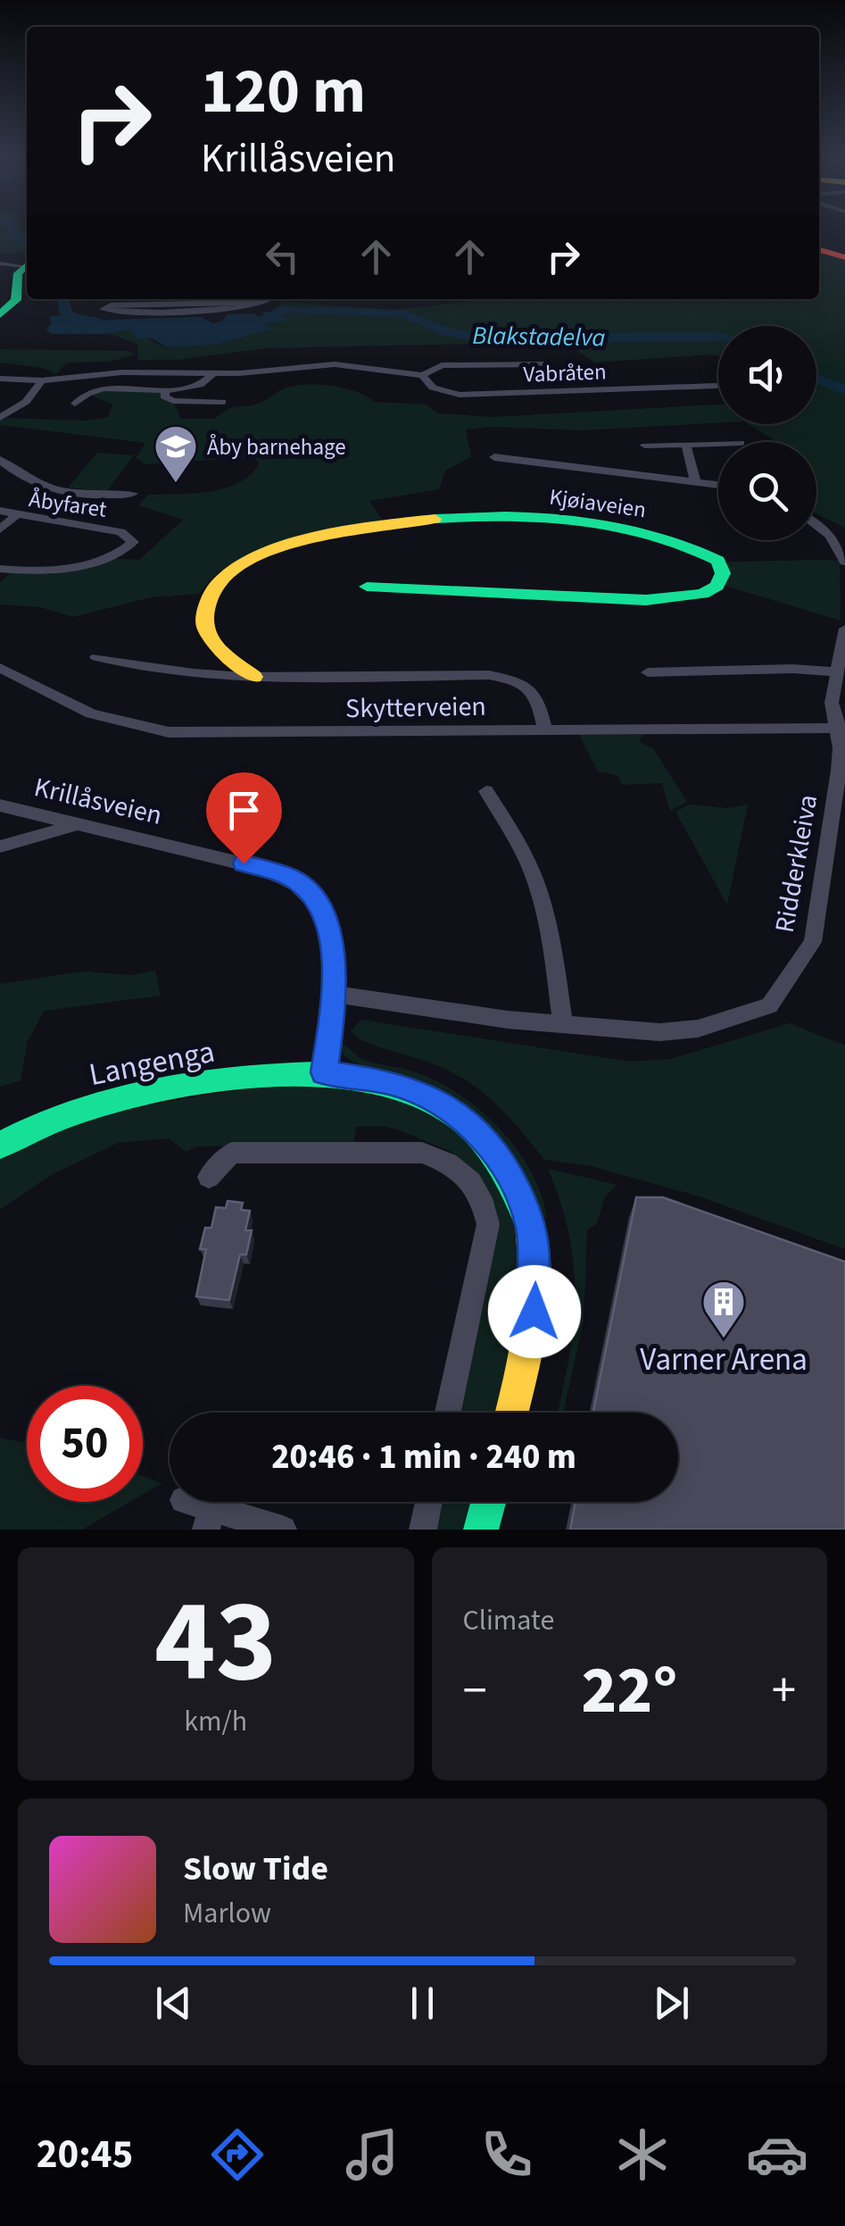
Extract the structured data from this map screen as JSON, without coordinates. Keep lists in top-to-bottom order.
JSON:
{
  "streets": {
    "street": [
      "Vabråten",
      "Kjøiaveien",
      "Åbyfaret",
      "Skytterveien",
      "Krillåsveien",
      "Ridderkleiva",
      "Langenga"
    ]
  },
  "crossings": [
    ["Skytterveien", "Ridderkleiva"],
    ["Krillåsveien", "Ridderkleiva"],
    ["Krillåsveien", "Langenga"]
  ],
  "water": ["Blakstadelva"],
  "places": {
    "school or university": ["Åby barnehage"],
    "building": ["Varner Arena"]
  },
  "page": {
    "turn": ["120 m", "Krillåsveien"],
    "limit": "50",
    "trip": "20:46 · 1 min · 240 m",
    "tile": [
      ["43", "km/h"],
      "Climate"
    ],
    "heat": ["−", "22°", "+"],
    "song": ["Slow Tide", "Marlow"],
    "tabs": "20:45"
  }
}
